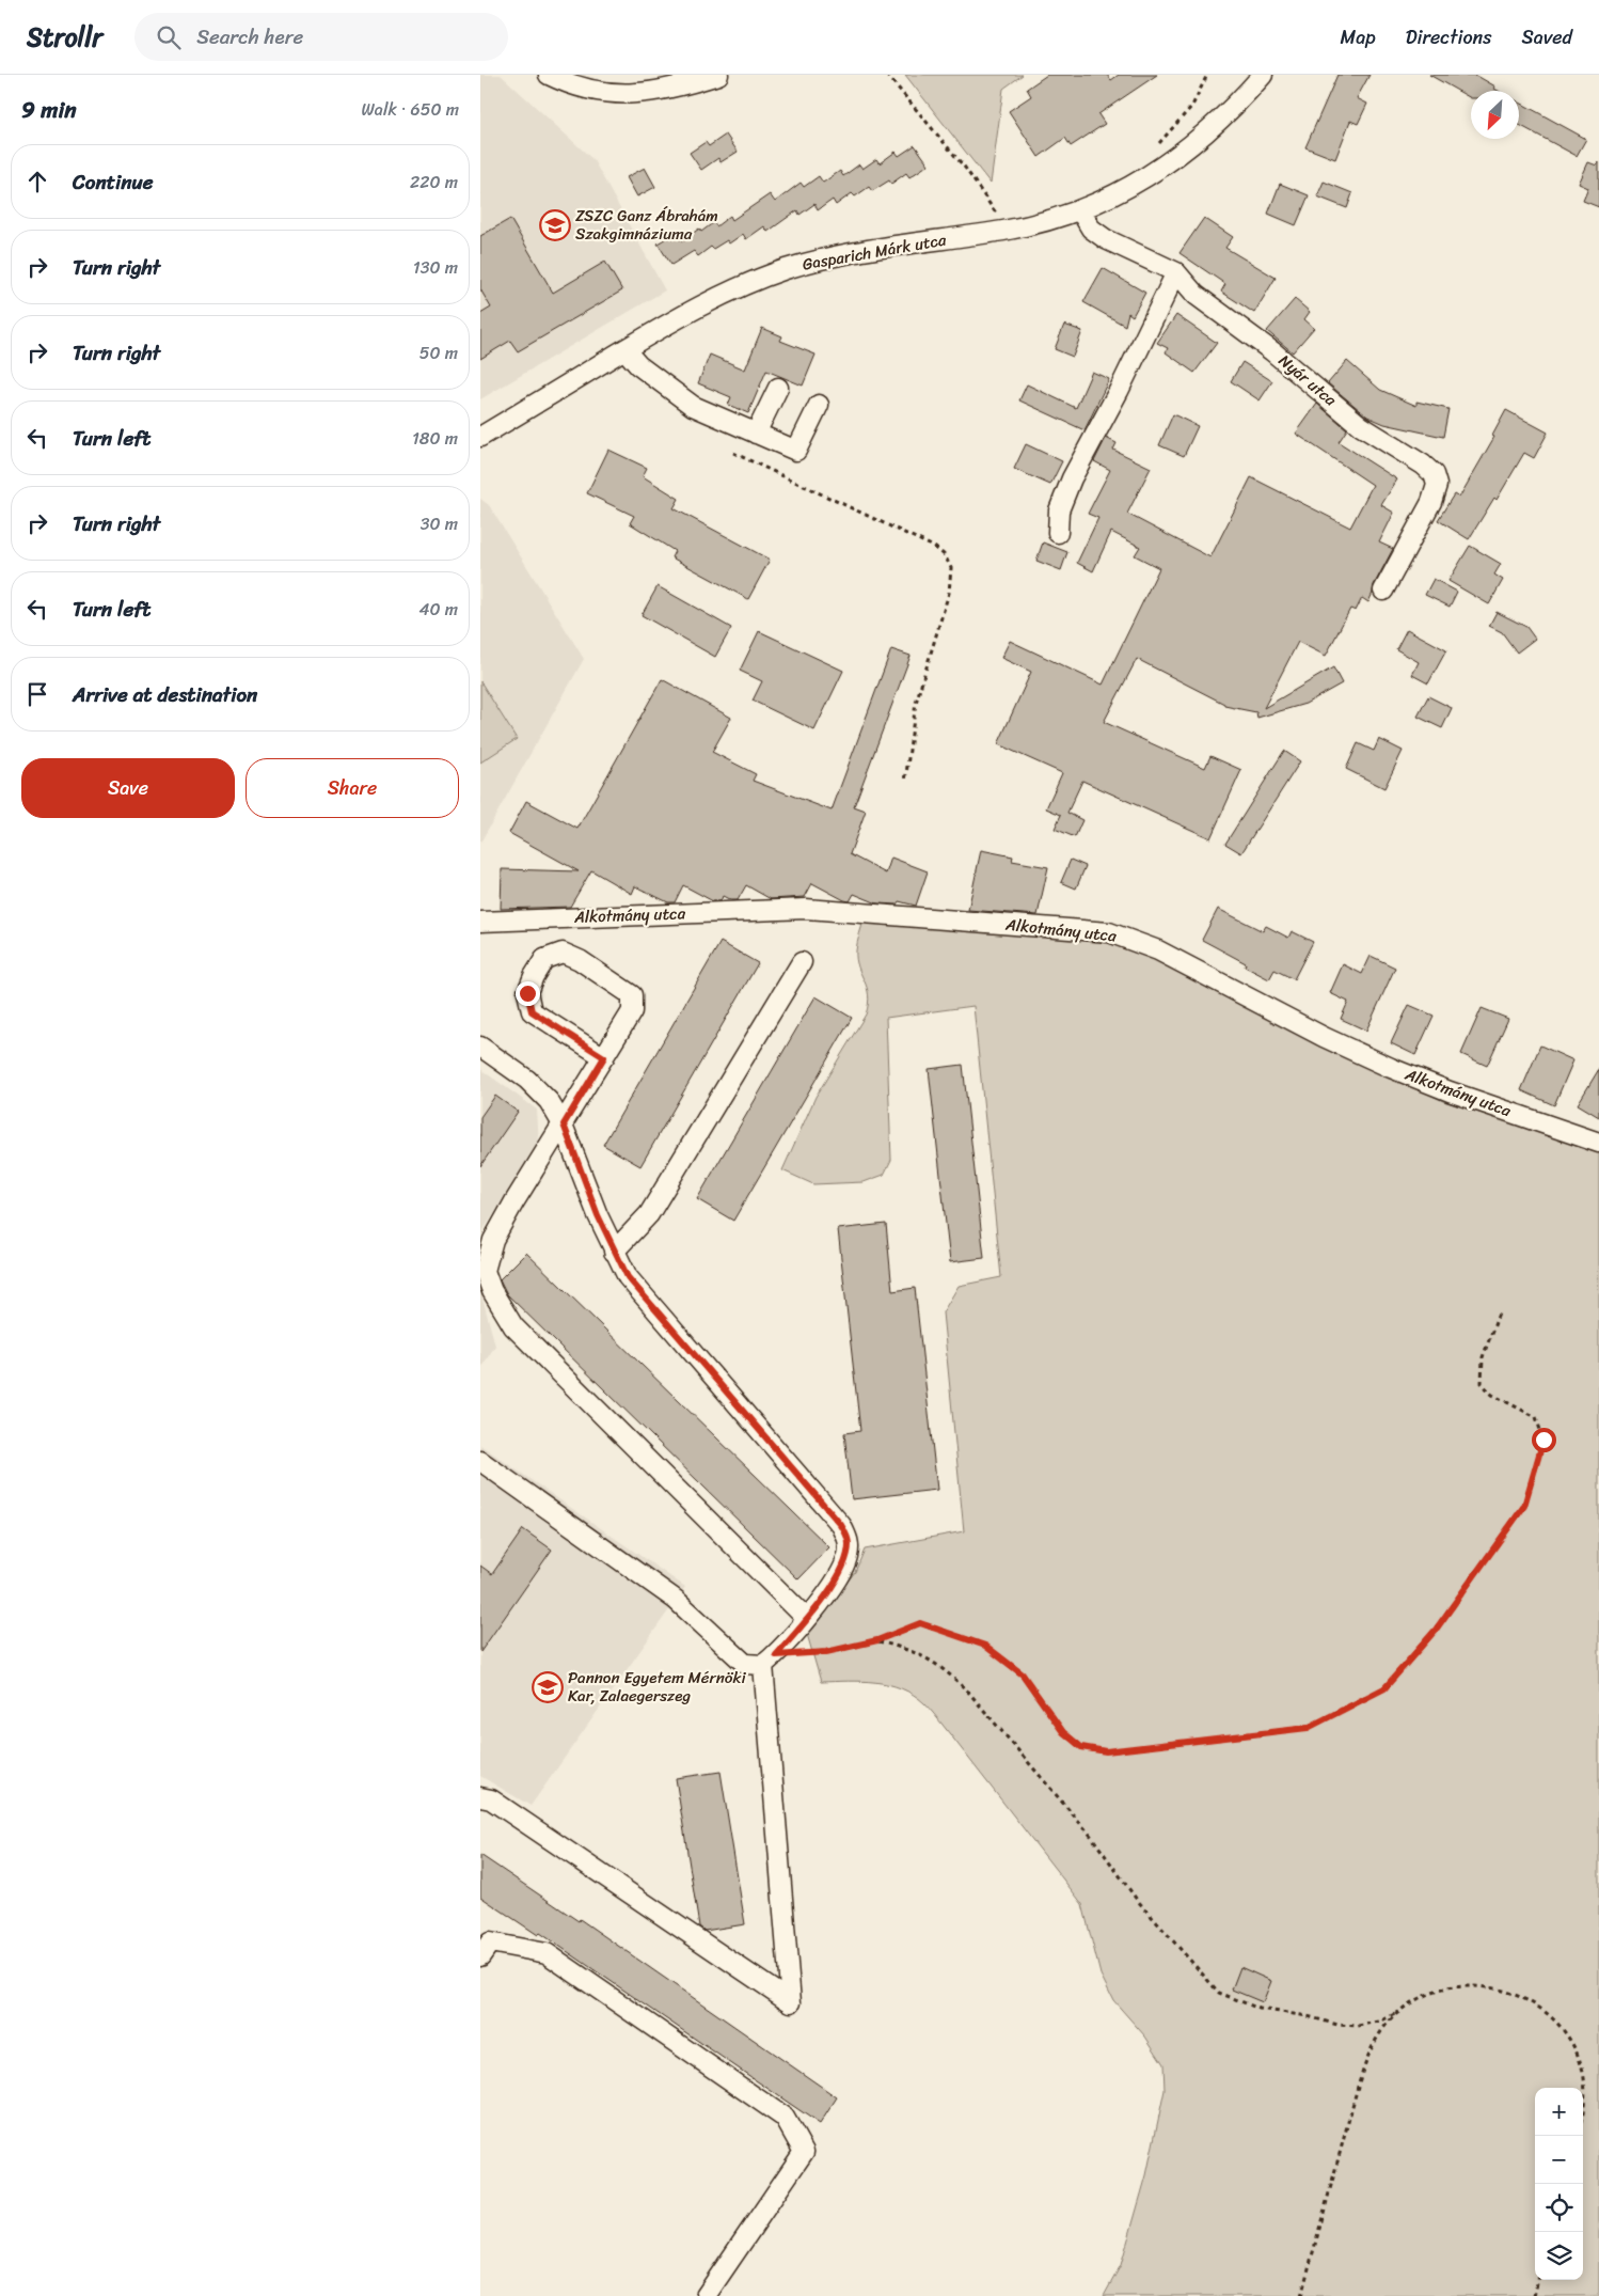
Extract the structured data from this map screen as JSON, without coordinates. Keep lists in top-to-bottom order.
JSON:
{
  "streets": {
    "street": ["Gasparich Márk utca", "Nyár utca", "Alkotmány utca"]
  },
  "crossings": [
    ["Gasparich Márk utca", "Nyár utca"]
  ],
  "places": {
    "school or university": ["ZSZC Ganz Ábrahám Szakgimnáziuma", "Pannon Egyetem Mérnöki Kar, Zalaegerszeg"]
  },
  "north": "bottom left",
  "page": {
    "header": "Strollr",
    "search": "Search here",
    "nav": ["Map", "Directions", "Saved"],
    "heading": ["9 min", "Walk · 650 m"],
    "list": [
      ["Continue", "220 m"],
      ["Turn right", "130 m"],
      ["Turn right", "50 m"],
      ["Turn left", "180 m"],
      ["Turn right", "30 m"],
      ["Turn left", "40 m"],
      "Arrive at destination"
    ],
    "buttons": ["Save", "Share"],
    "map_buttons": ["+", "−"]
  }
}
